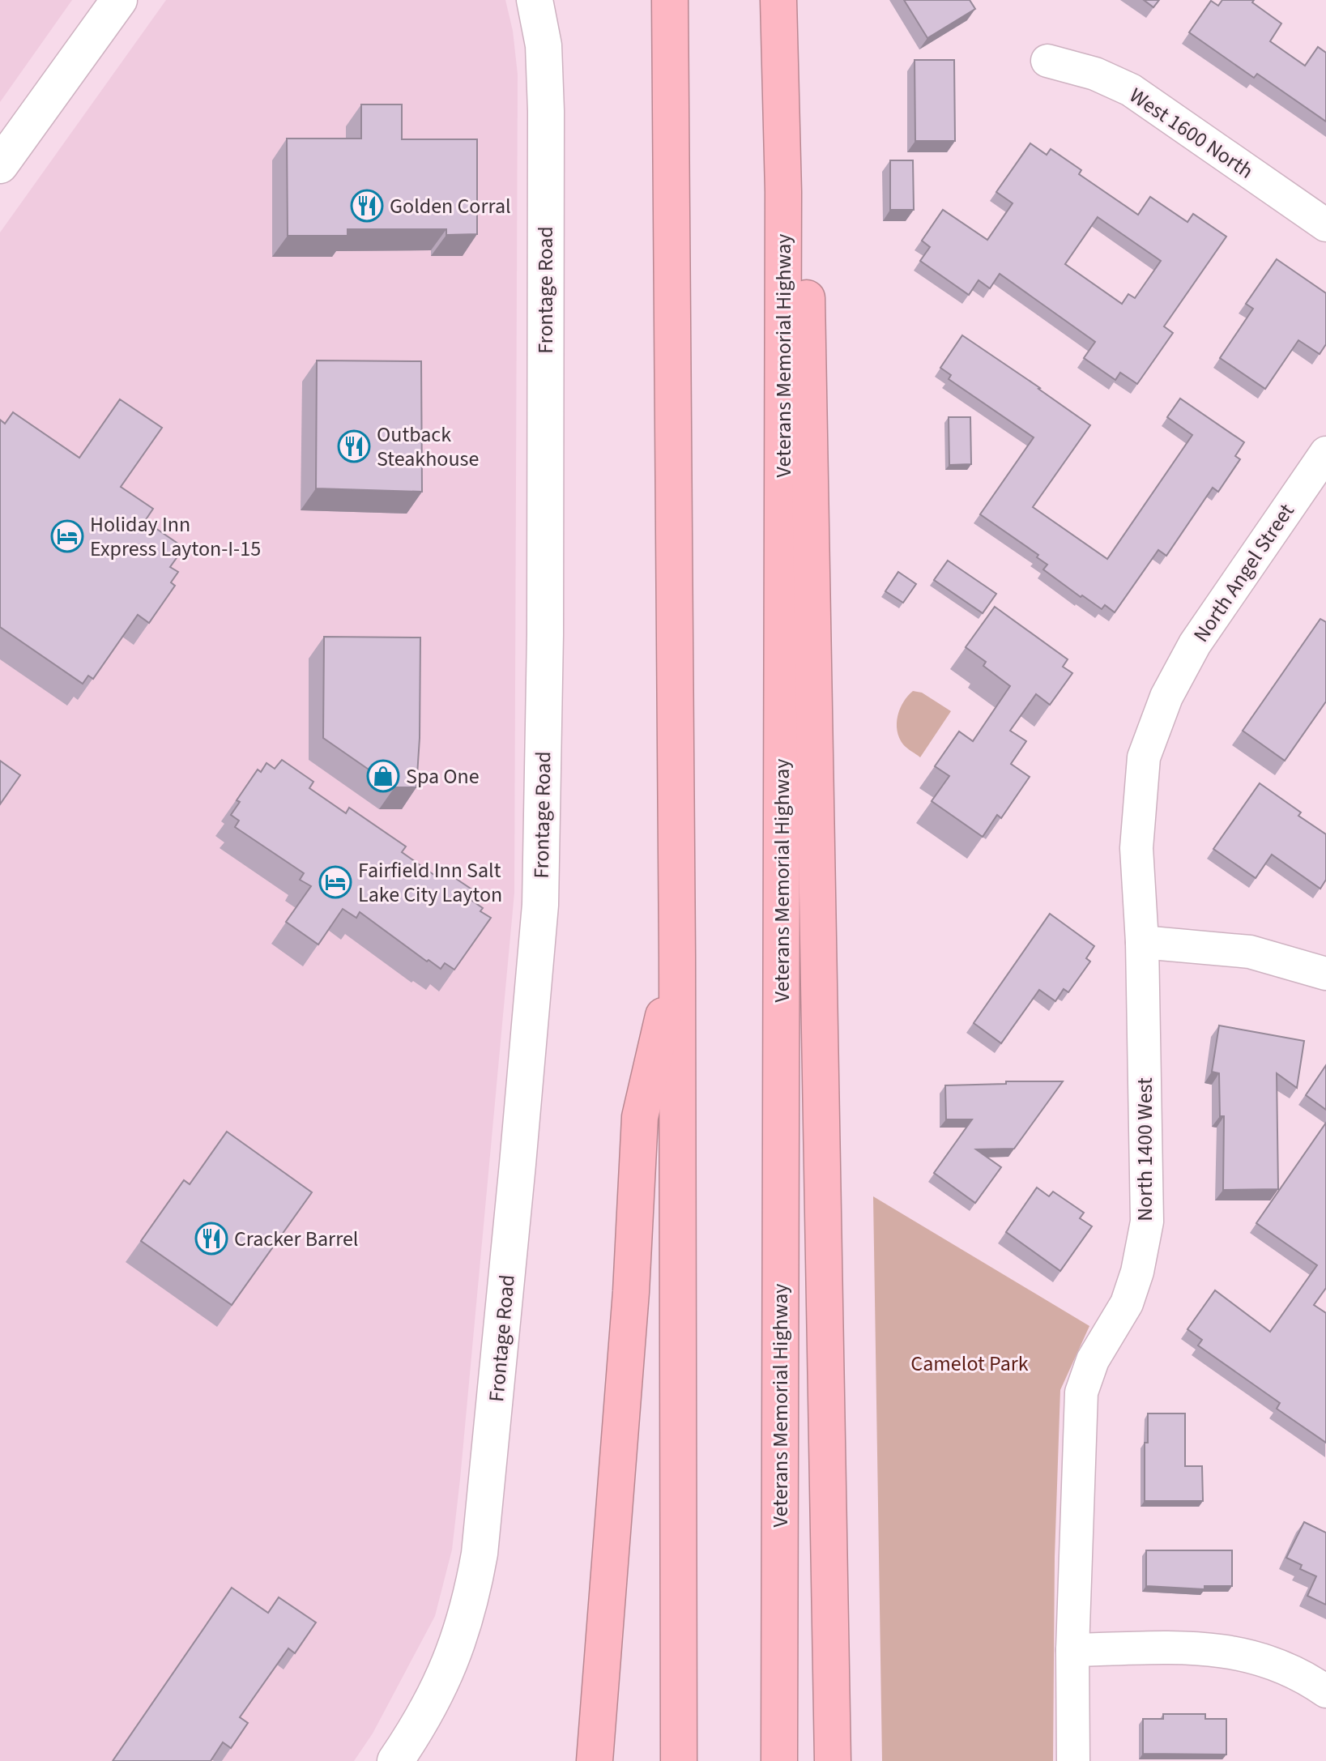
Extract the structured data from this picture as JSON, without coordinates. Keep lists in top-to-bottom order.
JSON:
{
  "streets": {
    "highway": ["Veterans Memorial Highway"],
    "street": [
      "West 1600 North",
      "Frontage Road",
      "North Angel Street",
      "North 1400 West"
    ]
  },
  "crossings": [
    ["North Angel Street", "North 1400 West"]
  ],
  "parks": ["Camelot Park"],
  "places": {
    "restaurant": ["Golden Corral", "Outback Steakhouse", "Cracker Barrel"],
    "hotel": ["Holiday Inn Express Layton-I-15", "Fairfield Inn Salt Lake City Layton"],
    "shop": ["Spa One"]
  }
}
